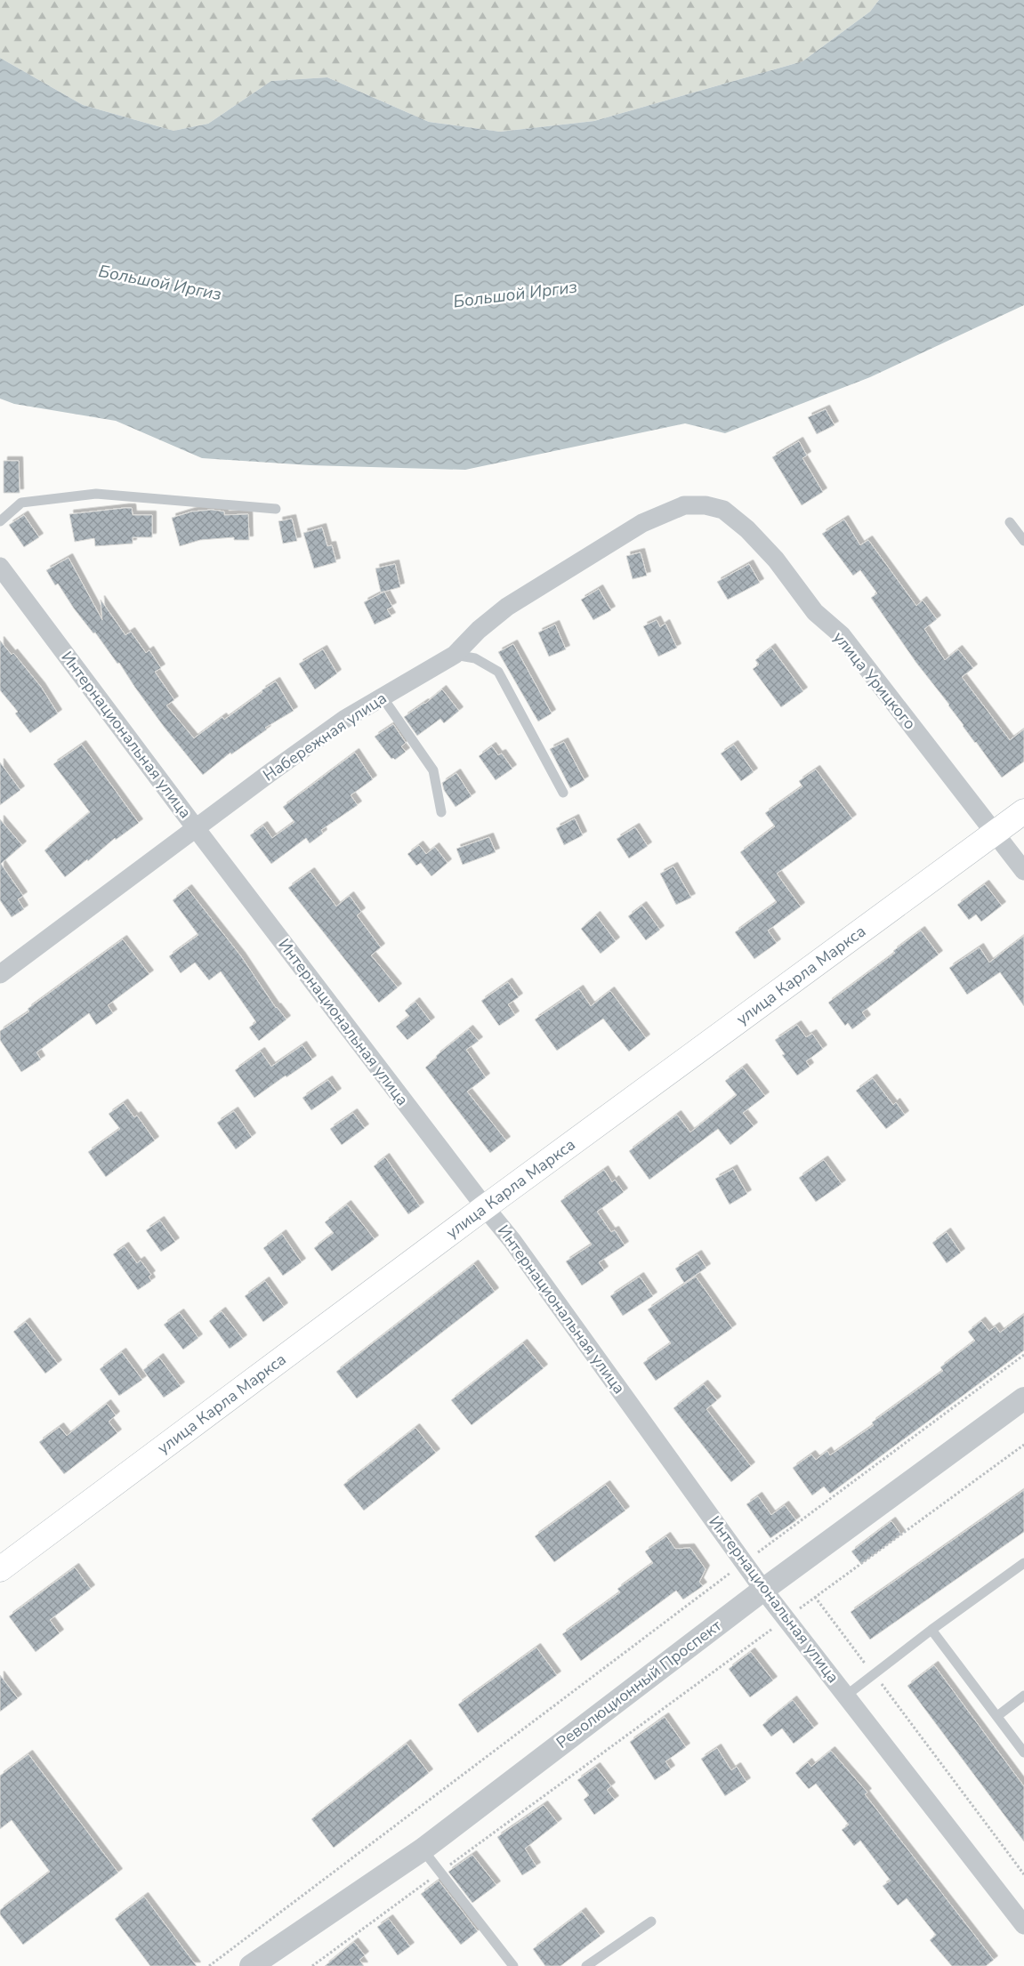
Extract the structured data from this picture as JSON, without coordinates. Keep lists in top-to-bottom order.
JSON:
{
  "streets": {
    "main road": ["улица Карла Маркса"],
    "street": [
      "улица Урицкого",
      "Интернациональная улица",
      "Набережная улица",
      "Революционный Проспект"
    ]
  },
  "crossings": [
    ["улица Урицкого", "Набережная улица"],
    ["улица Урицкого", "улица Карла Маркса"],
    ["Интернациональная улица", "Набережная улица"],
    ["Интернациональная улица", "улица Карла Маркса"],
    ["Интернациональная улица", "Революционный Проспект"]
  ],
  "water": ["Большой Иргиз"]
}
